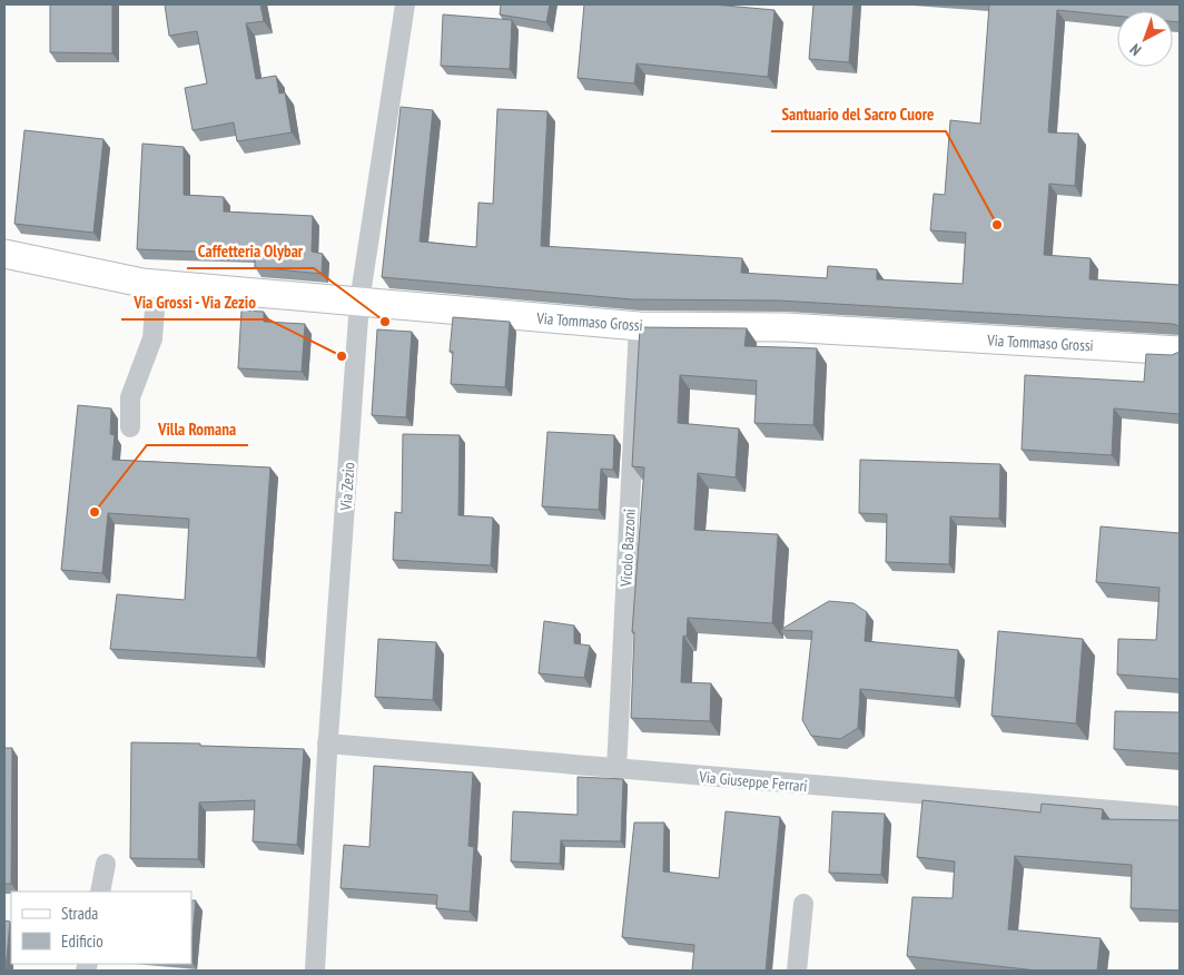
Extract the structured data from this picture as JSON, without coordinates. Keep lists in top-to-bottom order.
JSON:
{
  "streets": {
    "street": [
      "Via Tommaso Grossi",
      "Via Zezio",
      "Vicolo Bazzoni",
      "Via Giuseppe Ferrari"
    ]
  },
  "crossings": [
    ["Via Tommaso Grossi", "Via Zezio"],
    ["Via Tommaso Grossi", "Vicolo Bazzoni"],
    ["Via Zezio", "Via Giuseppe Ferrari"],
    ["Vicolo Bazzoni", "Via Giuseppe Ferrari"]
  ],
  "places": [
    "Santuario del Sacro Cuore",
    "Caffetteria Olybar",
    "Via Grossi - Via Zezio",
    "Villa Romana"
  ],
  "legend": ["Strada", "Edificio"],
  "north": "bottom left"
}
